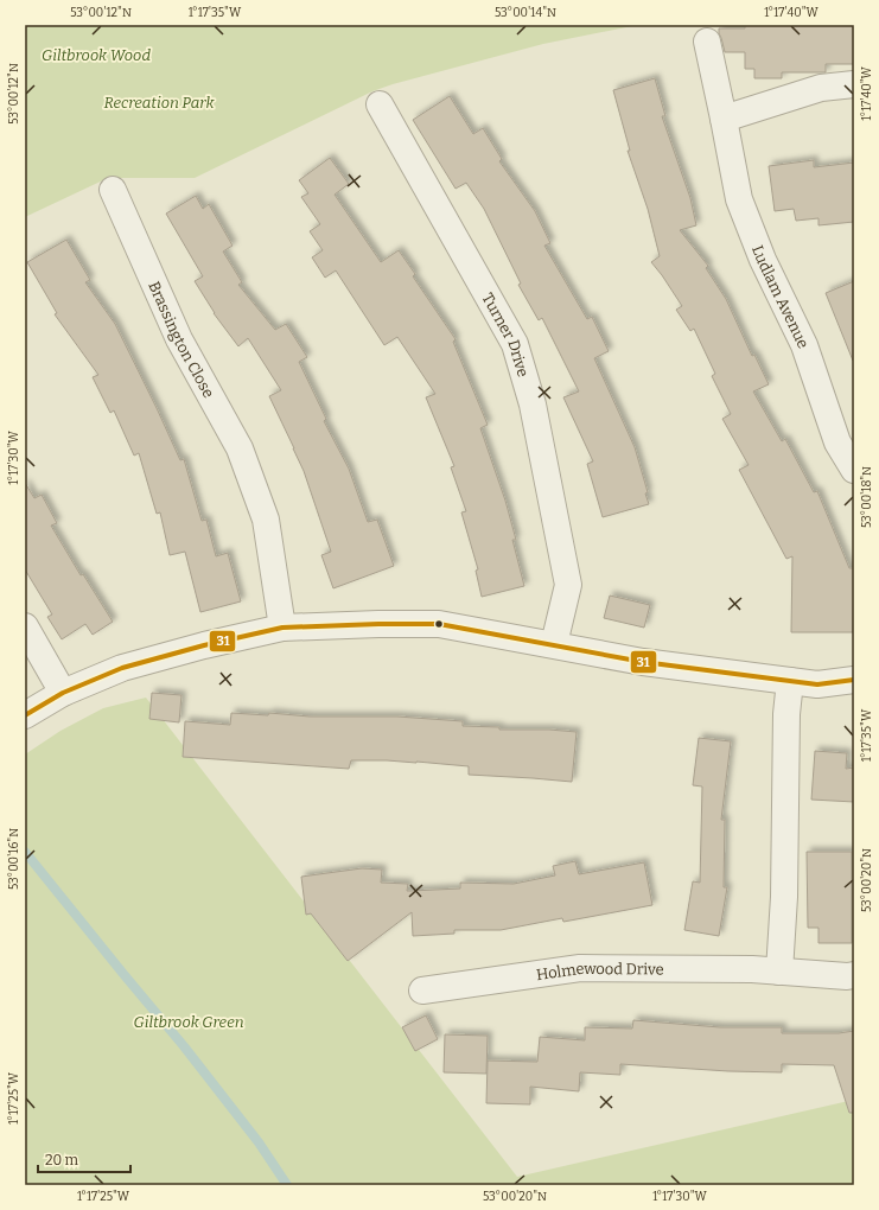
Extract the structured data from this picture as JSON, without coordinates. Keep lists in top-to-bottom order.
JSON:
{
  "streets": {
    "street": [
      "Ludlam Avenue",
      "Turner Drive",
      "Brassington Close",
      "Holmewood Drive"
    ]
  },
  "parks": ["Giltbrook Wood", "Recreation Park", "Giltbrook Green"],
  "lines": ["transit line 31"],
  "scale_bar": "20 m",
  "coordinates": [
    "53°00'12\"N",
    "1°17'35\"W",
    "53°00'14\"N",
    "1°17'40\"W",
    "1°17'30\"W",
    "53°00'18\"N",
    "53°00'16\"N",
    "53°00'20\"N",
    "1°17'25\"W"
  ]
}
